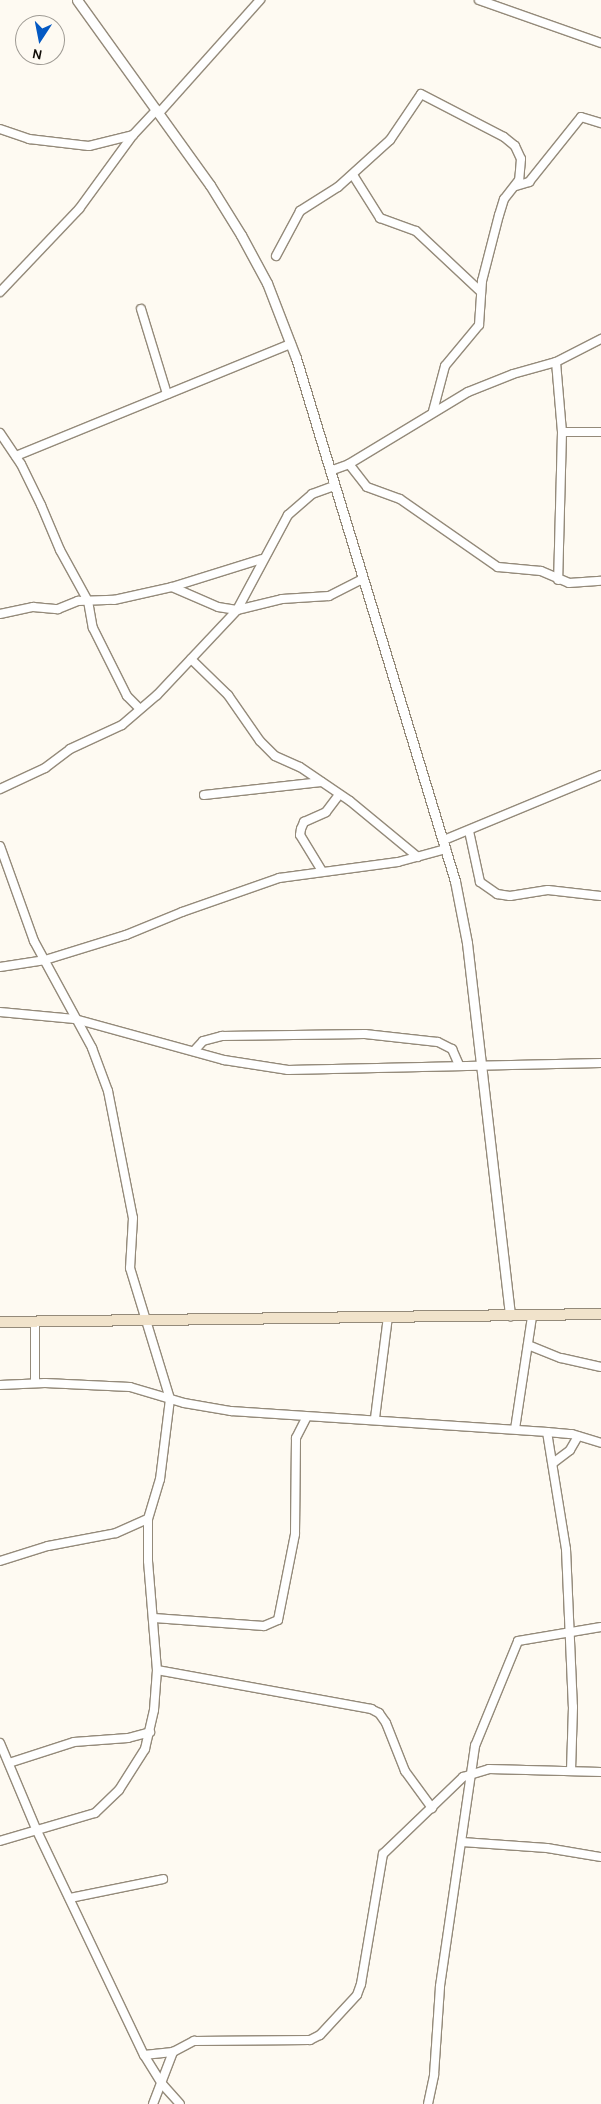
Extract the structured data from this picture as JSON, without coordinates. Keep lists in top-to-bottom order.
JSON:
{
  "north": "bottom"
}
